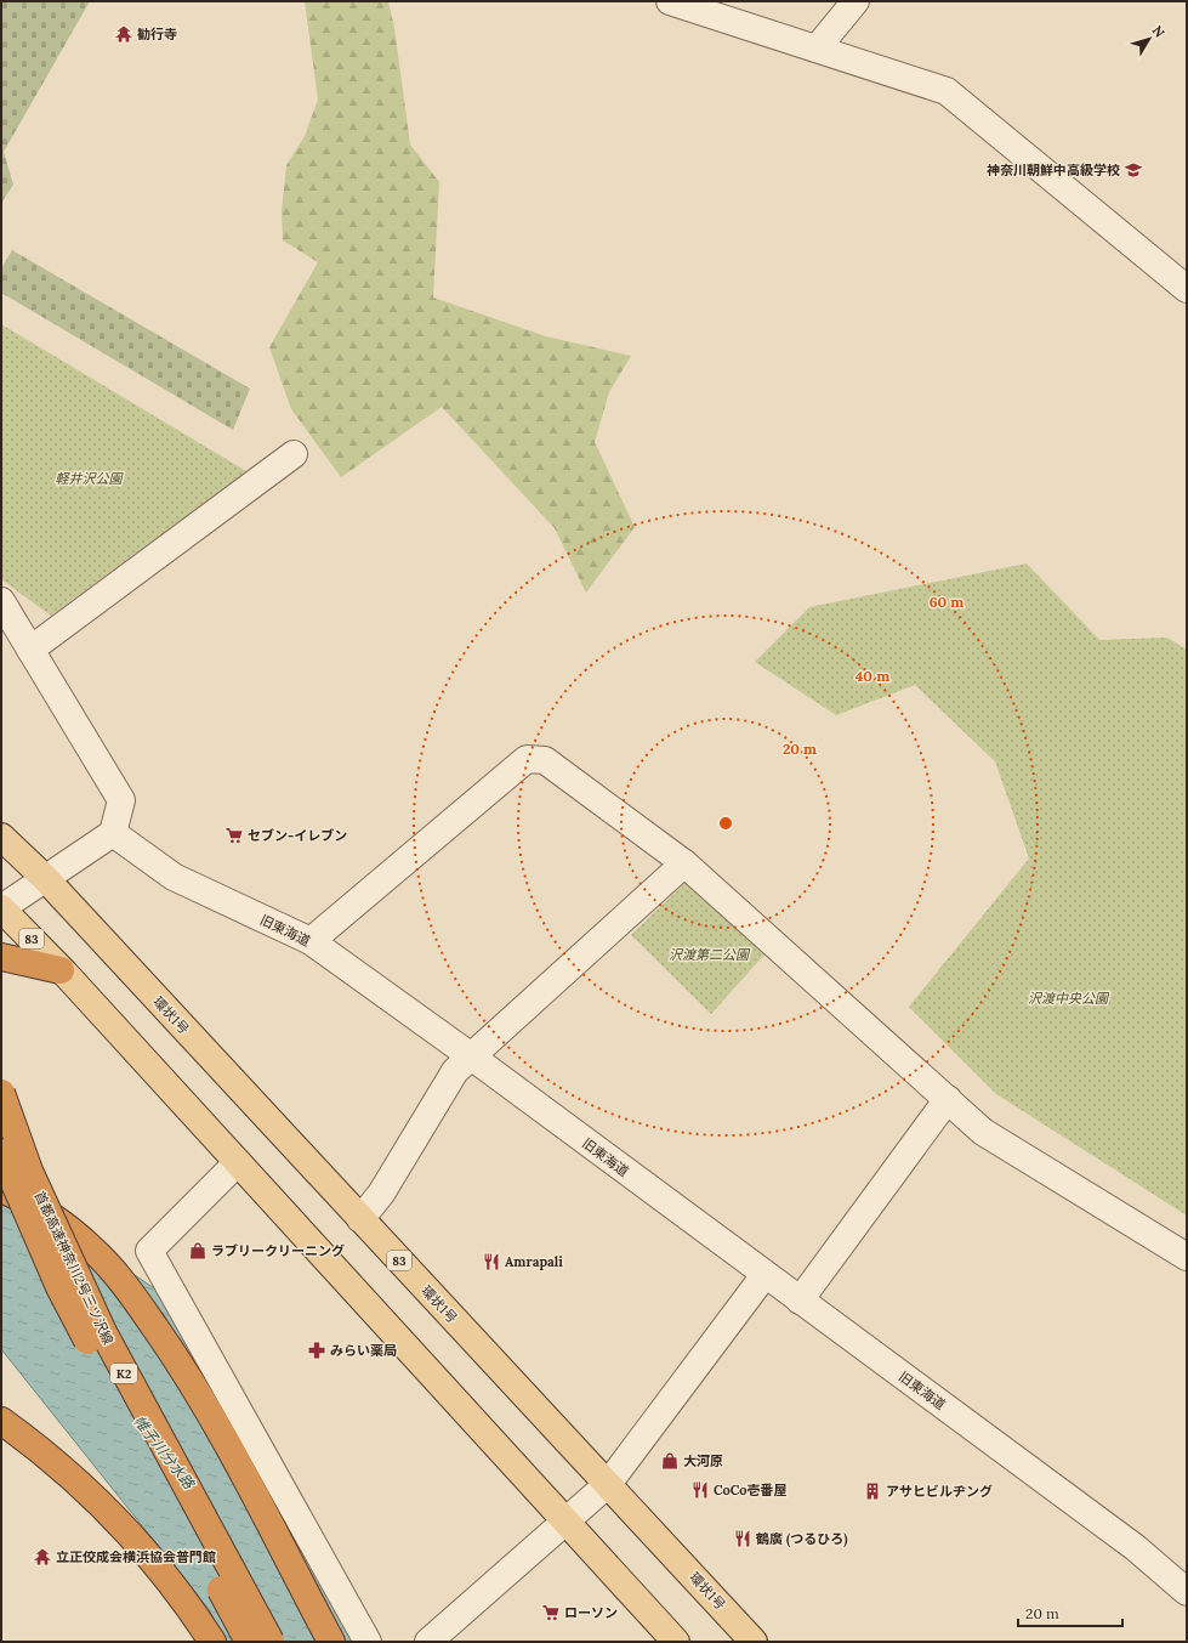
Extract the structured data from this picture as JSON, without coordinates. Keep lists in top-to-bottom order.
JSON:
{
  "streets": {
    "highway": ["首都高速神奈川2号三ツ沢線", "K2"],
    "main road": ["83", "環状1号"],
    "street": ["旧東海道"]
  },
  "crossings": [
    ["83", "環状1号"]
  ],
  "water": ["帷子川分水路"],
  "parks": ["軽井沢公園", "沢渡第二公園", "沢渡中央公園"],
  "places": {
    "temple": ["勧行寺", "立正佼成会横浜協会普門館"],
    "school or university": ["神奈川朝鮮中高級学校"],
    "supermarket": ["セブン-イレブン", "ローソン"],
    "shop": ["ラブリークリーニング", "大河原"],
    "restaurant": ["Amrapali", "CoCo壱番屋", "鶴廣 (つるひろ)"],
    "pharmacy": ["みらい薬局"],
    "building": ["アサヒビルヂング"]
  },
  "scale_bar": "20 m",
  "north": "top right",
  "rings": ["60 m", "40 m", "20 m"]
}
